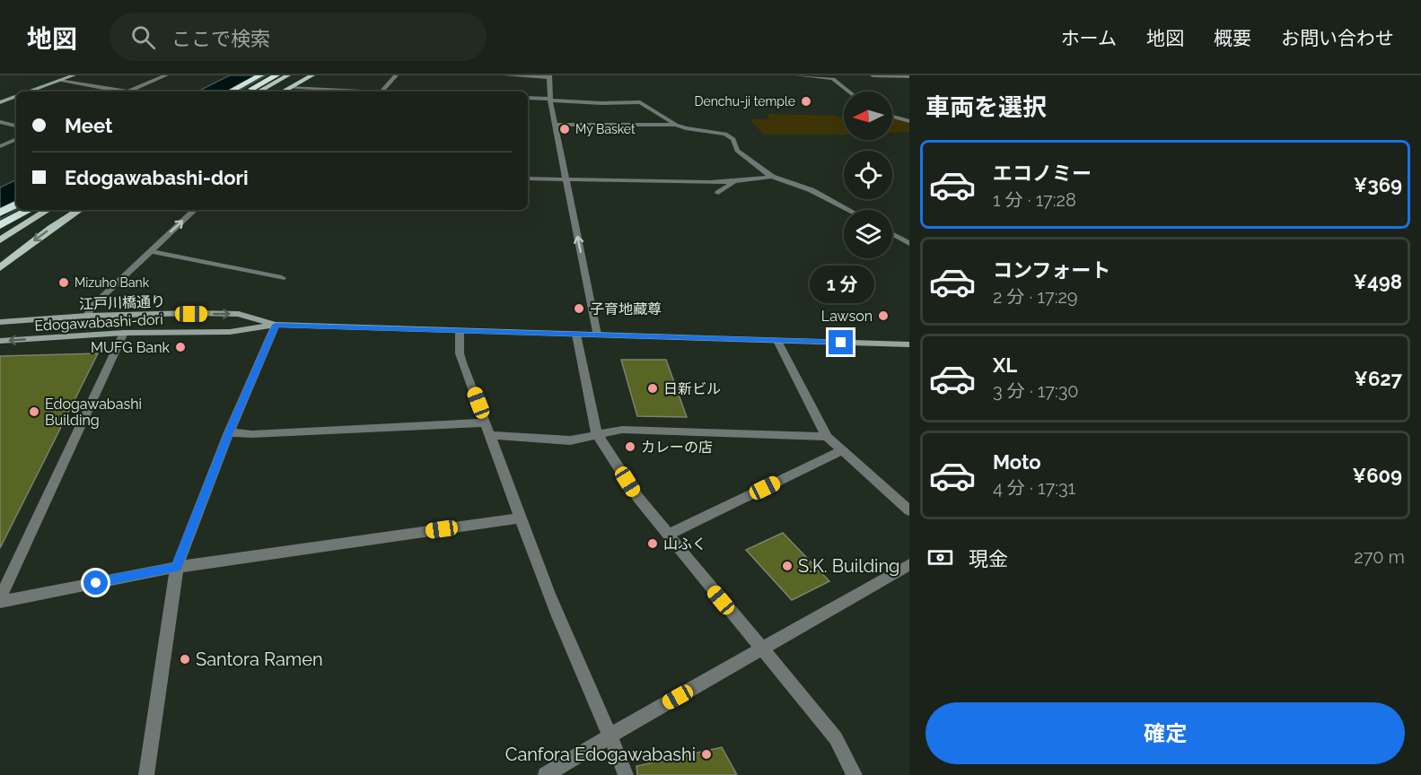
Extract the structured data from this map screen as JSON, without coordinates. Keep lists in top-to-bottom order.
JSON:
{
  "streets": {
    "street": ["江戸川橋通り", "Edogawabashi-dori"]
  },
  "crossings": [
    ["江戸川橋通り", "Edogawabashi-dori"]
  ],
  "places": [
    "Denchu-ji temple",
    "My Basket",
    "Mizuho Bank",
    "子育地藏尊",
    "Lawson",
    "MUFG Bank",
    "日新ビル",
    "Edogawabashi Building",
    "カレーの店",
    "山ふく",
    "S.K. Building",
    "Santora Ramen",
    "Canfora Edogawabashi"
  ],
  "north": "left",
  "page": {
    "header": "地図",
    "search": "ここで検索",
    "nav": [
      "ホーム",
      "地図",
      "概要",
      "お問い合わせ"
    ],
    "heading": "車両を選択",
    "banner": ["Meet", "Edogawabashi-dori"],
    "list": [
      {
        "name": "エコノミー",
        "note": "1 分 · 17:28",
        "value": "¥369"
      },
      {
        "name": "コンフォート",
        "note": "2 分 · 17:29",
        "value": "¥498"
      },
      {
        "name": "XL",
        "note": "3 分 · 17:30",
        "value": "¥627"
      },
      {
        "name": "Moto",
        "note": "4 分 · 17:31",
        "value": "¥609"
      }
    ],
    "bubble": "1 分",
    "pay": ["現金", "270 m"],
    "buttons": "確定"
  }
}
